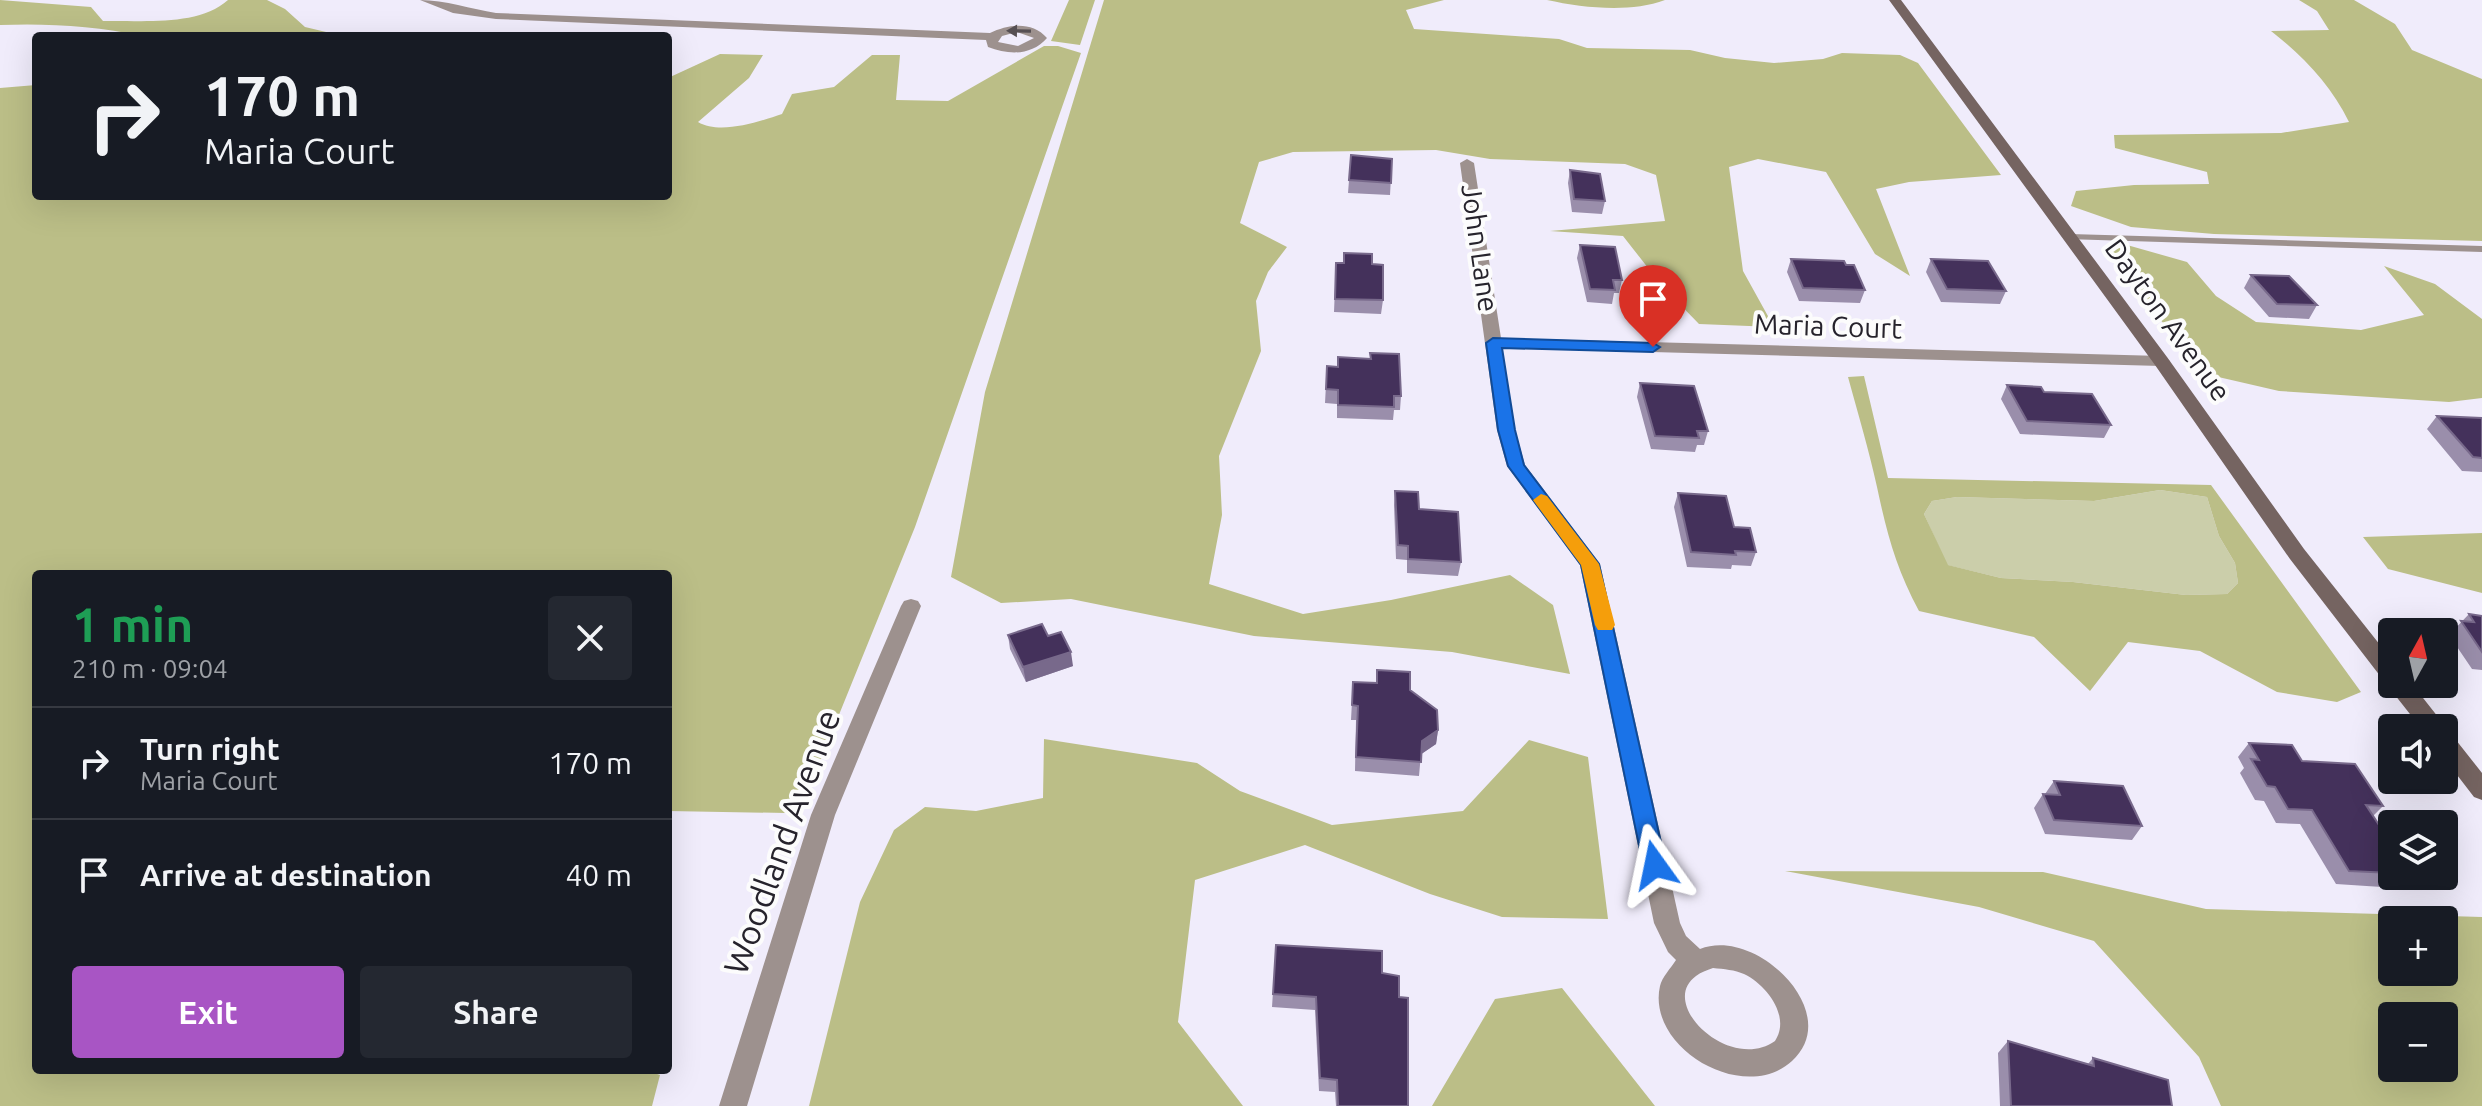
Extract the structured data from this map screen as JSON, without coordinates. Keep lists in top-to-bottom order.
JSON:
{
  "streets": {
    "street": [
      "John Lane",
      "Dayton Avenue",
      "Maria Court",
      "Woodland Avenue"
    ]
  },
  "crossings": [
    ["John Lane", "Maria Court"],
    ["Dayton Avenue", "Maria Court"]
  ],
  "north": "top",
  "page": {
    "turn": ["170 m", "Maria Court"],
    "heading": ["1 min", "210 m · 09:04"],
    "map_buttons": ["+", "−"],
    "list": [
      {
        "name": "Turn right",
        "note": "Maria Court",
        "value": "170 m"
      },
      {
        "name": "Arrive at destination",
        "value": "40 m"
      }
    ],
    "buttons": ["Exit", "Share"]
  }
}
